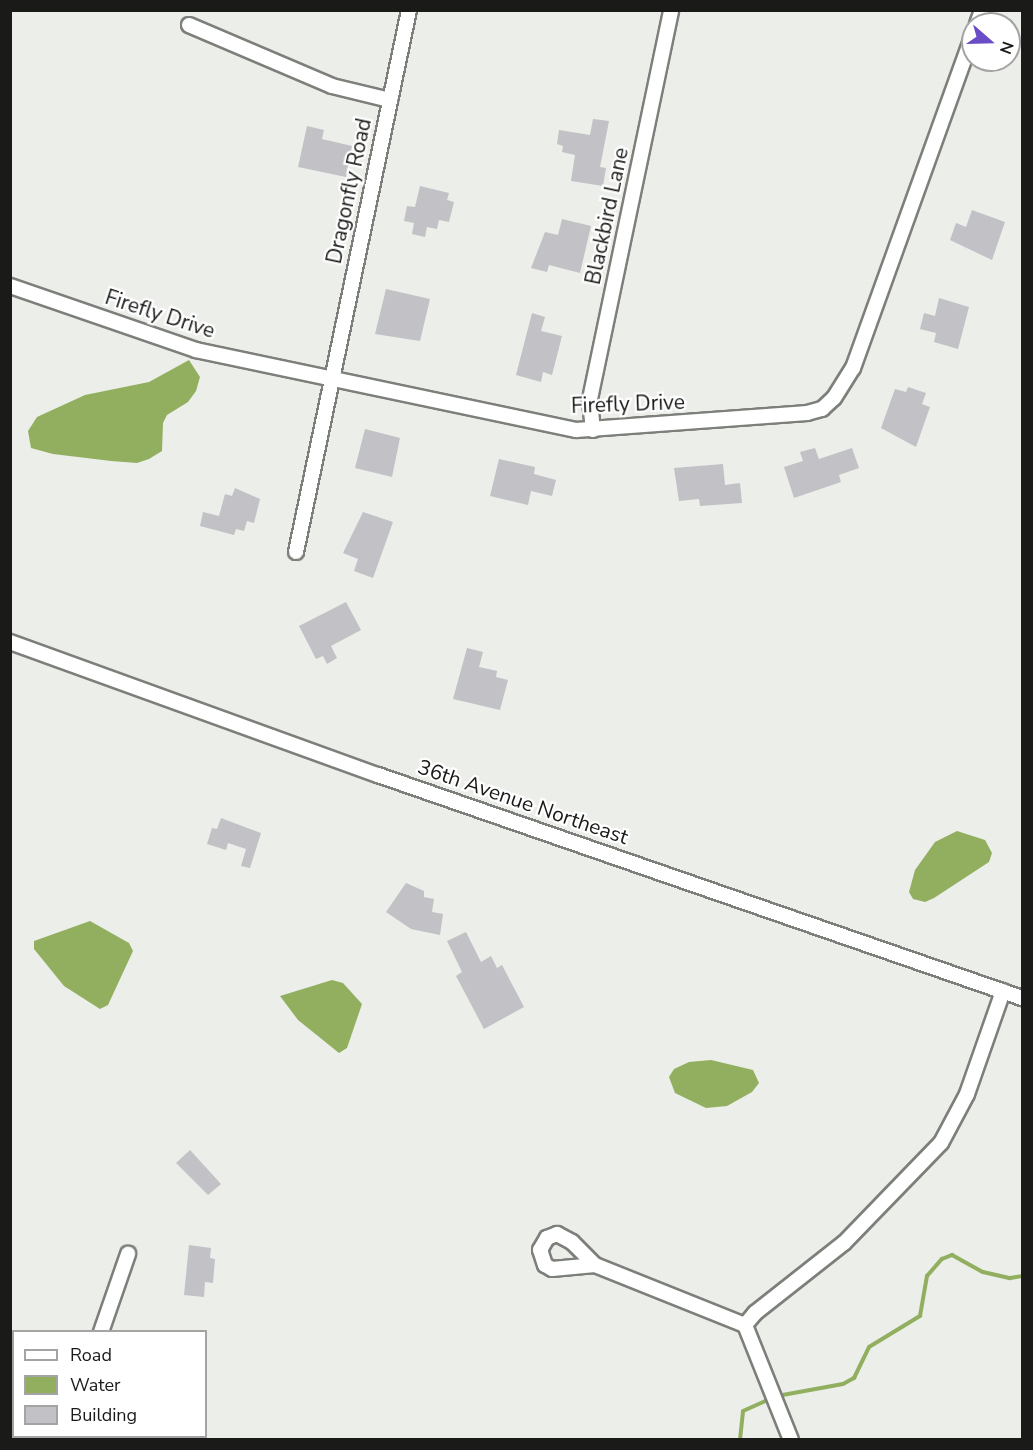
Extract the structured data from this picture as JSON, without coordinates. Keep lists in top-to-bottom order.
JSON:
{
  "streets": {
    "street": [
      "Dragonfly Road",
      "Blackbird Lane",
      "Firefly Drive",
      "36th Avenue Northeast"
    ]
  },
  "crossings": [
    ["Dragonfly Road", "Firefly Drive"],
    ["Blackbird Lane", "Firefly Drive"]
  ],
  "legend": ["Road", "Water", "Building"],
  "north": "right"
}
